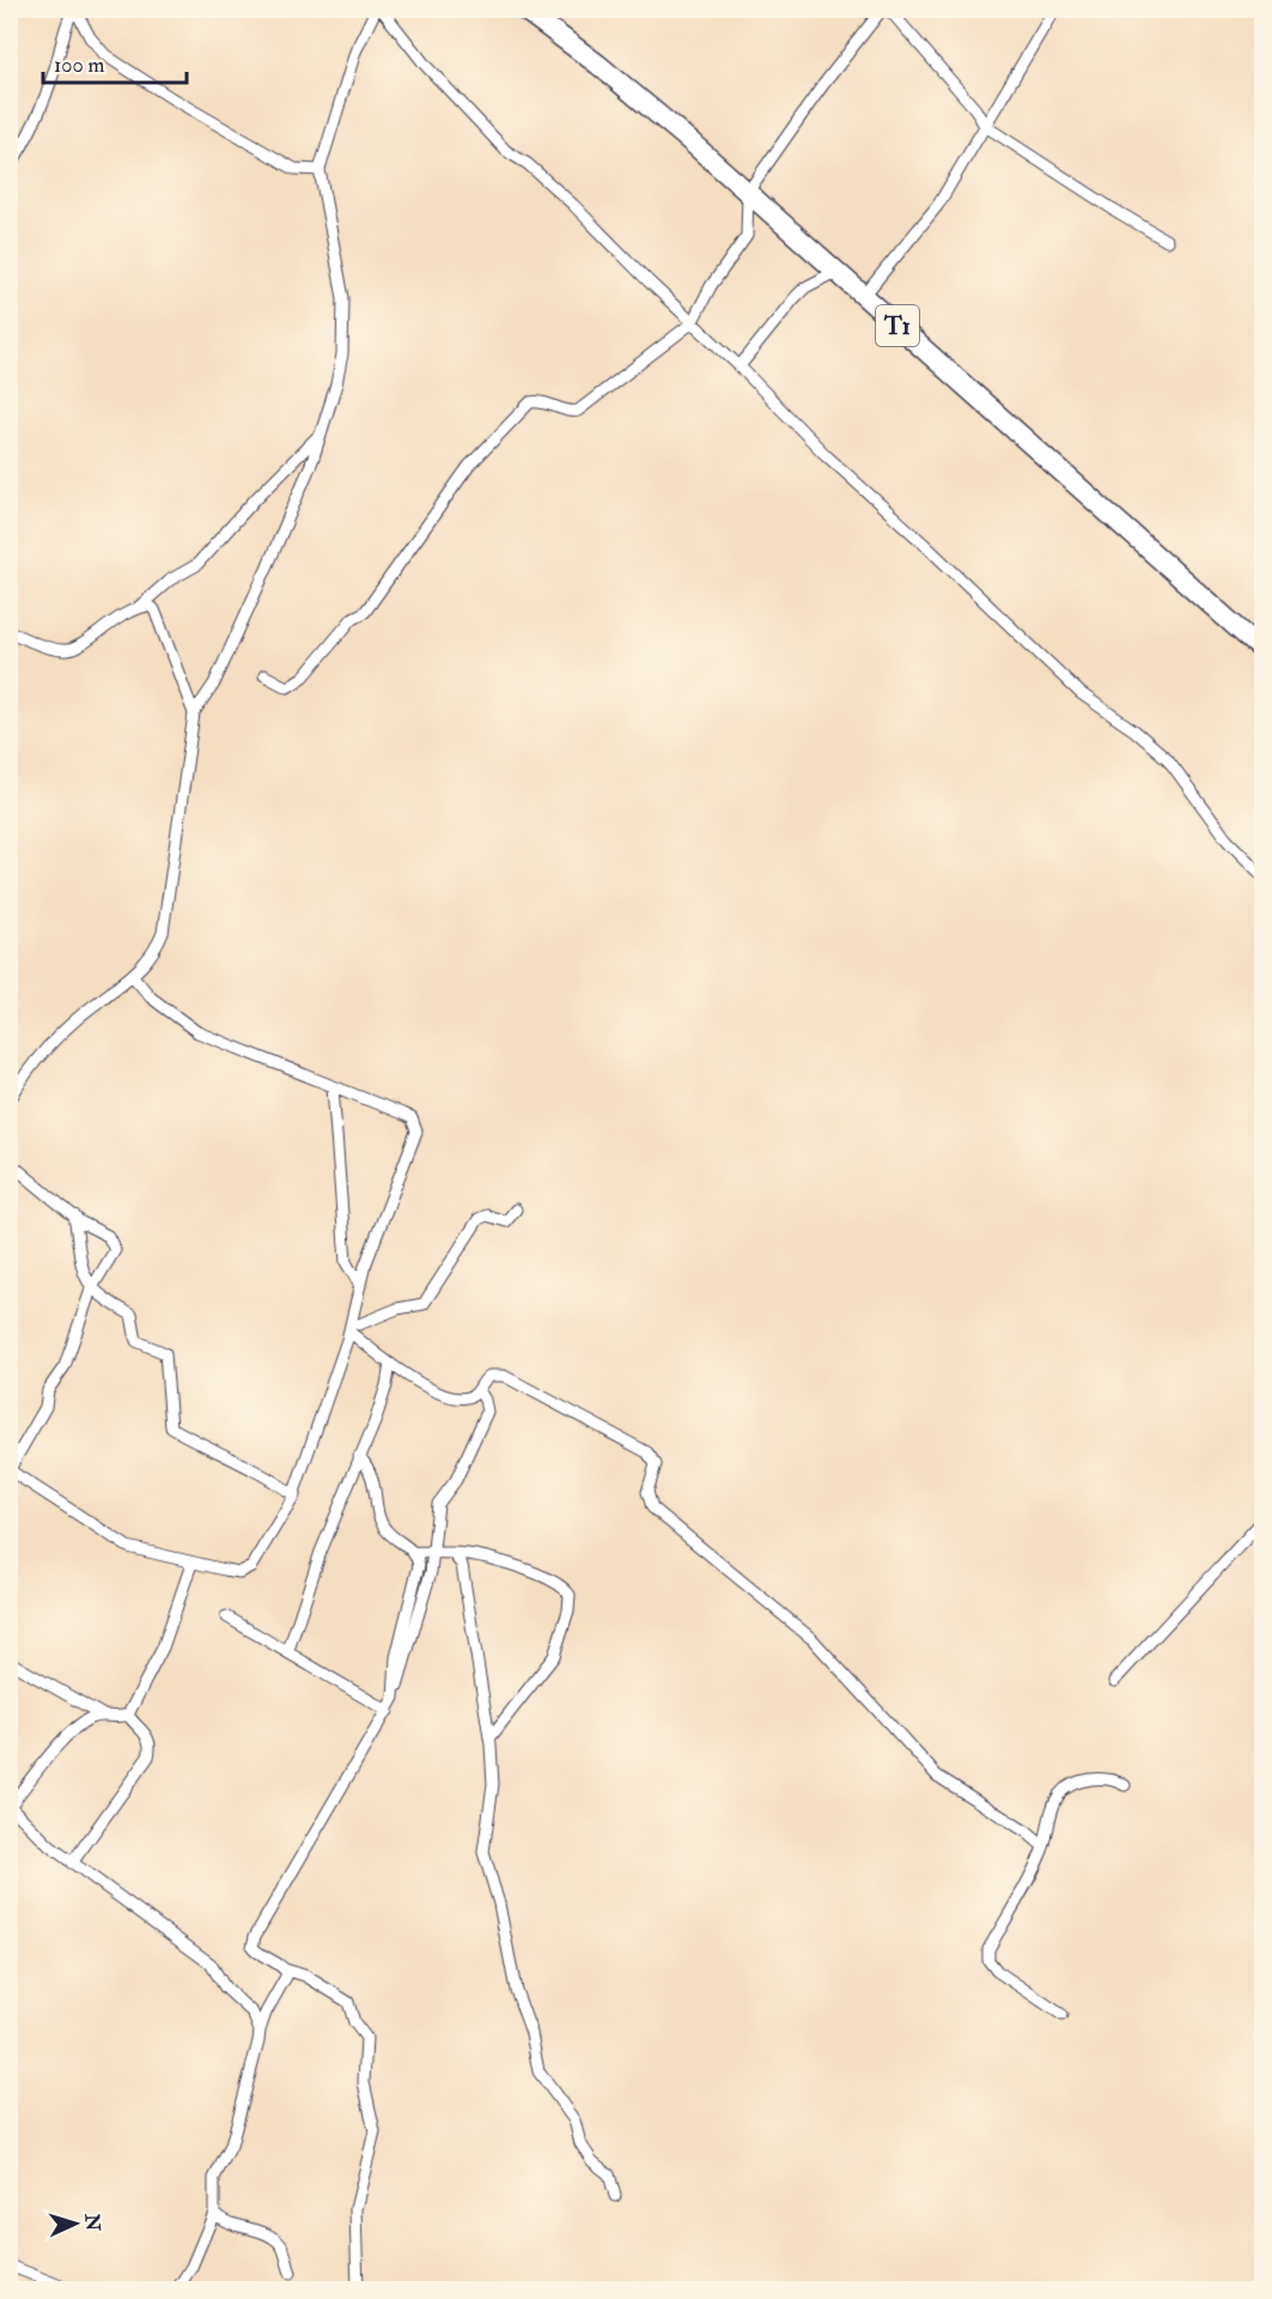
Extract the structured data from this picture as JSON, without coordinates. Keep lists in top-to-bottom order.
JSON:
{
  "streets": {
    "highway": ["T1"]
  },
  "scale_bar": "100 m",
  "north": "right"
}
